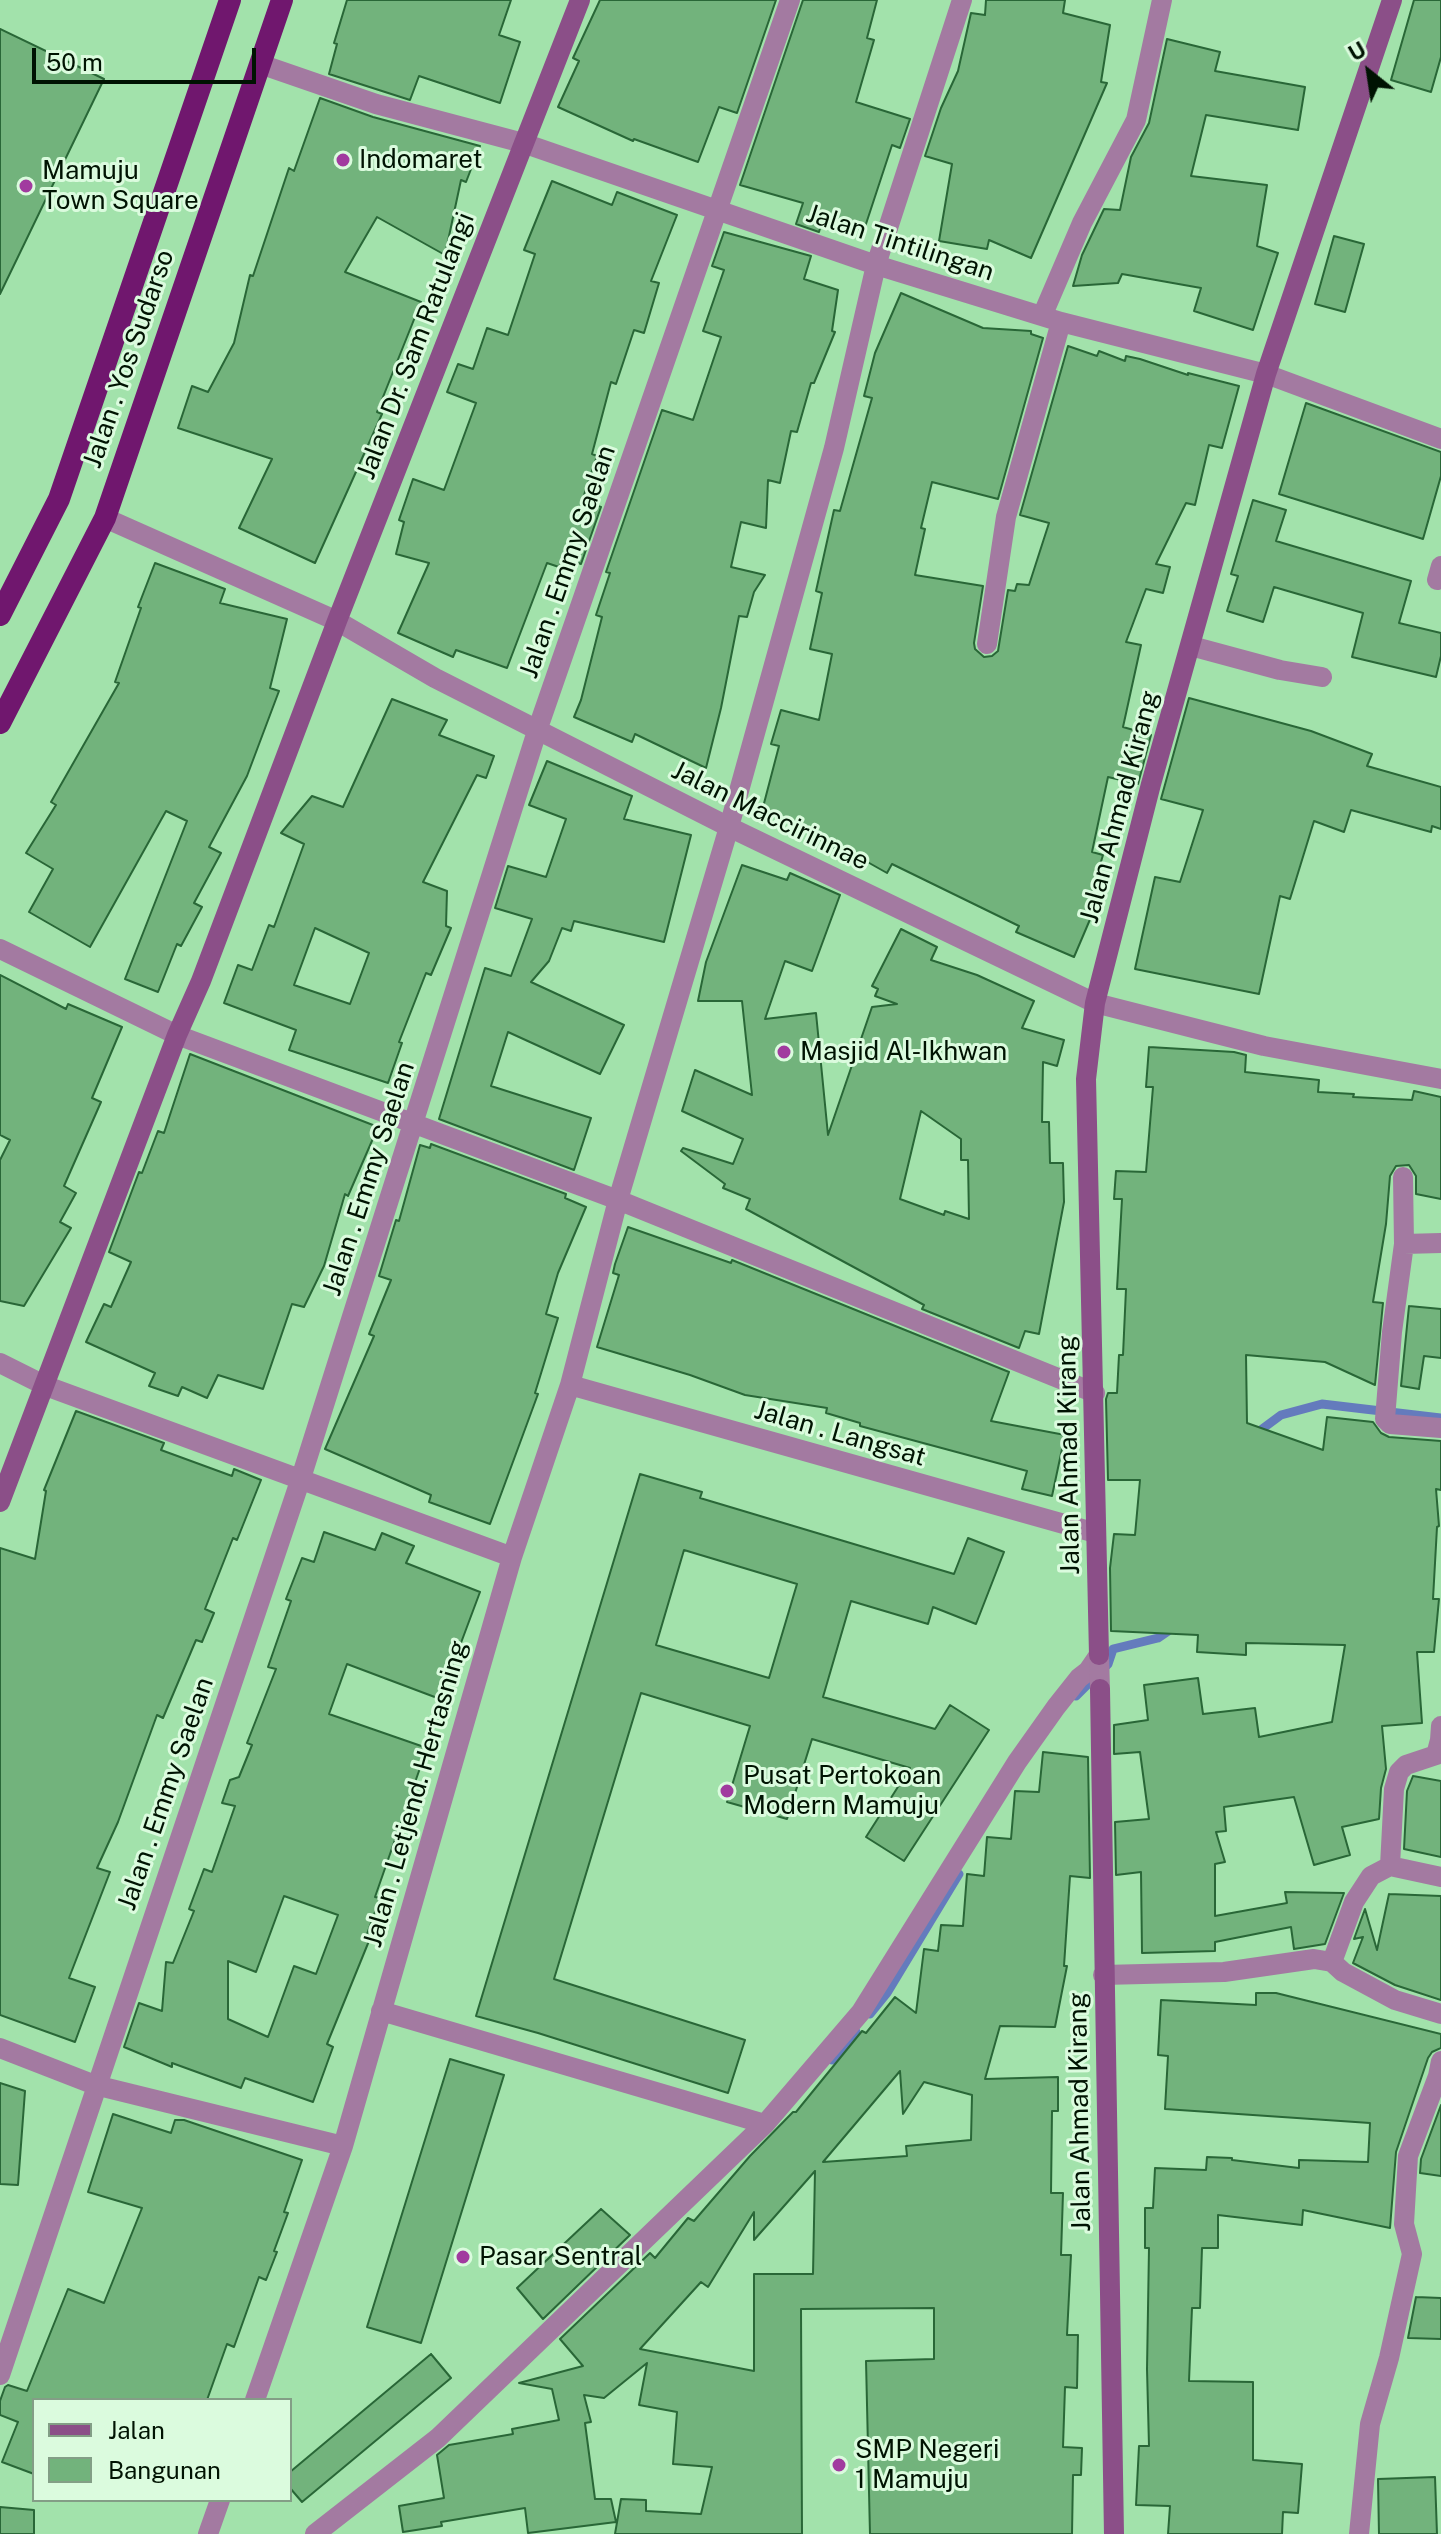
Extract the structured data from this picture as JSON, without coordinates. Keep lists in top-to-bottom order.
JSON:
{
  "streets": {
    "highway": ["Jalan . Yos Sudarso"],
    "main road": ["Jalan Dr. Sam Ratulangi", "Jalan Ahmad Kirang"],
    "street": [
      "Jalan Tintilingan",
      "Jalan . Emmy Saelan",
      "Jalan Maccirinnae",
      "Jalan . Langsat",
      "Jalan . Letjend. Hertasning"
    ]
  },
  "crossings": [
    ["Jalan Tintilingan", "Jalan Dr. Sam Ratulangi"],
    ["Jalan Tintilingan", "Jalan . Yos Sudarso"],
    ["Jalan Tintilingan", "Jalan . Emmy Saelan"],
    ["Jalan Tintilingan", "Jalan Ahmad Kirang"],
    ["Jalan Tintilingan", "Jalan . Letjend. Hertasning"],
    ["Jalan Dr. Sam Ratulangi", "Jalan Maccirinnae"],
    ["Jalan . Yos Sudarso", "Jalan Maccirinnae"],
    ["Jalan . Emmy Saelan", "Jalan Maccirinnae"],
    ["Jalan Ahmad Kirang", "Jalan Maccirinnae"],
    ["Jalan Ahmad Kirang", "Jalan . Langsat"],
    ["Jalan Maccirinnae", "Jalan . Letjend. Hertasning"],
    ["Jalan . Langsat", "Jalan . Letjend. Hertasning"]
  ],
  "places": [
    "Indomaret",
    "Mamuju Town Square",
    "Masjid Al-Ikhwan",
    "Pusat Pertokoan Modern Mamuju",
    "Pasar Sentral",
    "SMP Negeri 1 Mamuju"
  ],
  "legend": ["Jalan", "Bangunan"],
  "scale_bar": "50 m",
  "north": "top left"
}
